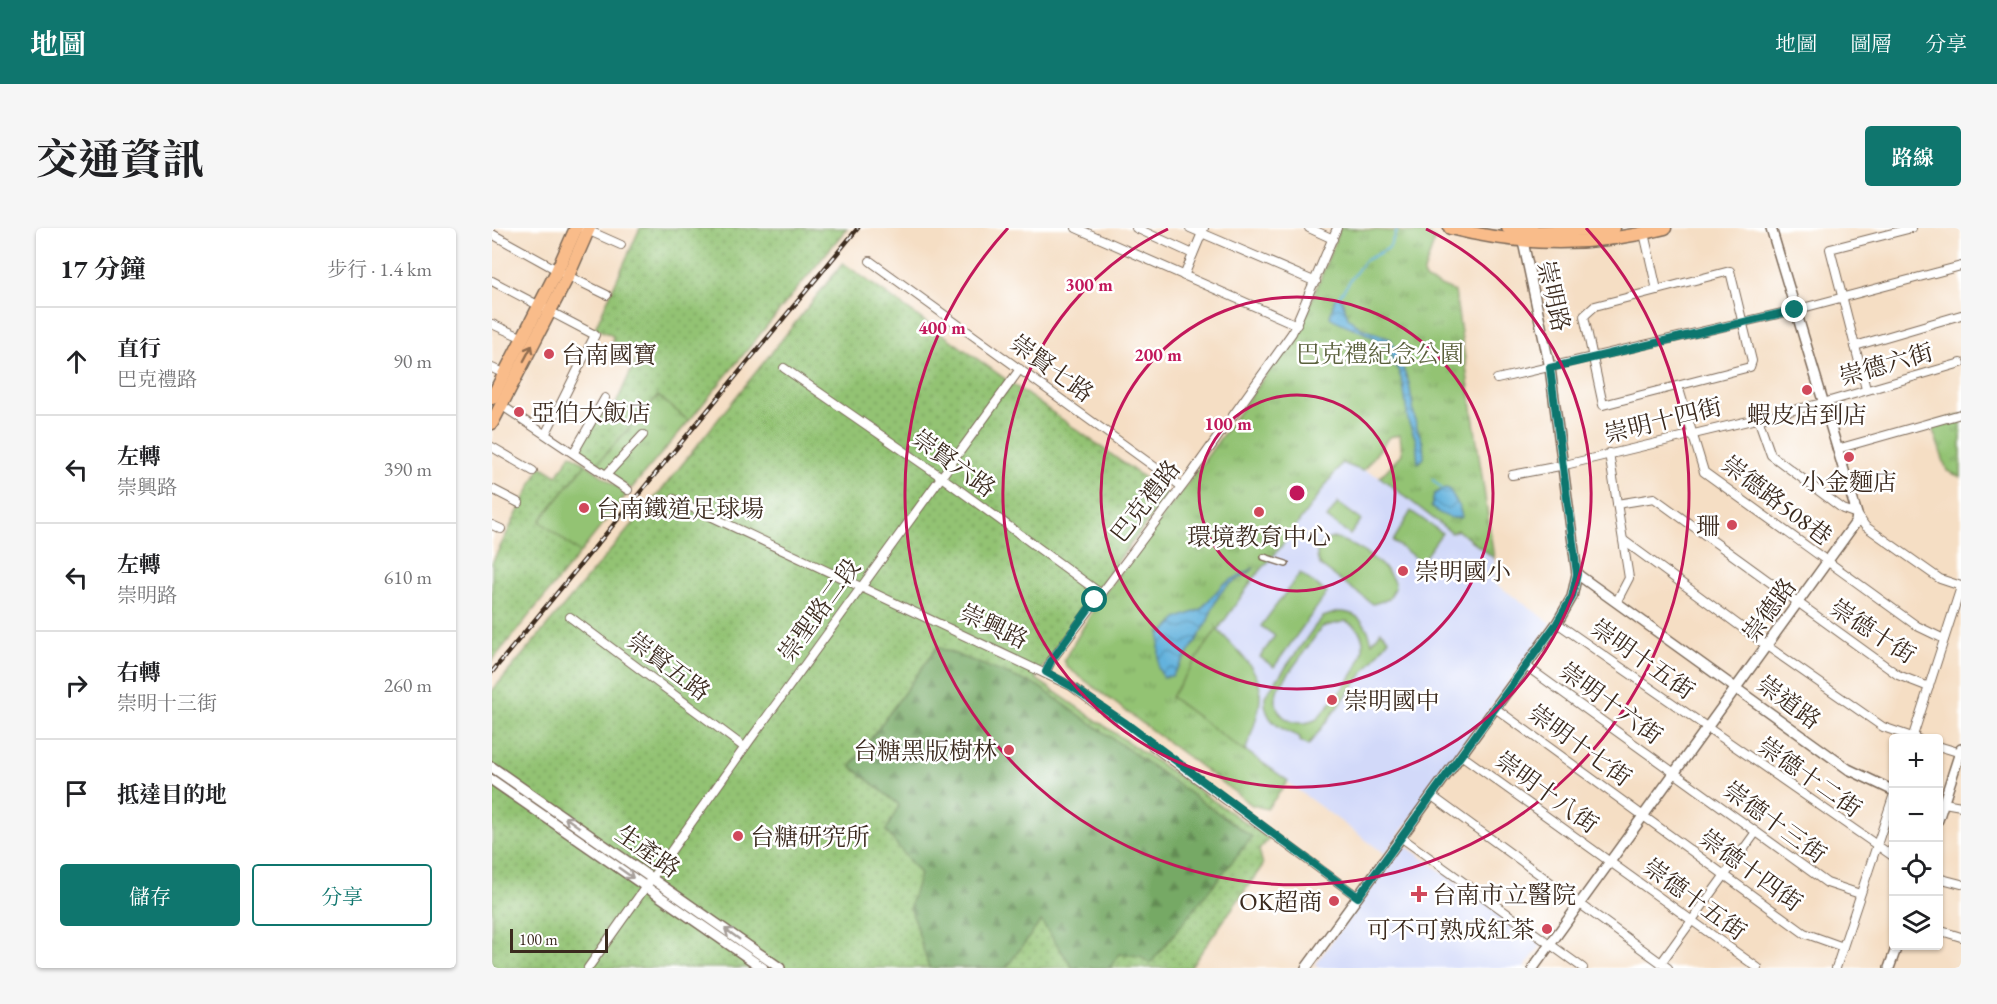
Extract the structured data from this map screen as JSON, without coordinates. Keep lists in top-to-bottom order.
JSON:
{
  "streets": {
    "street": [
      "崇明路",
      "崇德六街",
      "崇賢七路",
      "崇明十四街",
      "崇賢六路",
      "崇德路508巷",
      "巴克禮路",
      "崇聖路二段",
      "崇德路",
      "崇興路",
      "崇德十街",
      "崇明十五街",
      "崇賢五路",
      "崇道路",
      "崇明十六街",
      "崇明十七街",
      "崇德十二街",
      "崇明十八街",
      "崇德十三街",
      "生產路",
      "崇德十四街",
      "崇德十五街"
    ]
  },
  "crossings": [
    ["崇明路", "崇明十四街"],
    ["崇明路", "崇興路"],
    ["崇明路", "崇明十五街"],
    ["崇明路", "崇道路"],
    ["崇明路", "崇明十六街"],
    ["崇明路", "崇明十七街"],
    ["崇明路", "崇明十八街"],
    ["崇德六街", "崇明十四街"],
    ["崇賢七路", "巴克禮路"],
    ["崇賢七路", "崇聖路二段"],
    ["崇明十四街", "崇德路508巷"],
    ["崇賢六路", "巴克禮路"],
    ["崇賢六路", "崇聖路二段"],
    ["崇德路508巷", "崇德路"],
    ["巴克禮路", "崇興路"],
    ["崇聖路二段", "崇興路"],
    ["崇聖路二段", "崇賢五路"],
    ["崇聖路二段", "生產路"],
    ["崇德路", "崇德十街"],
    ["崇德路", "崇明十五街"],
    ["崇德路", "崇道路"],
    ["崇德路", "崇明十六街"],
    ["崇德路", "崇明十七街"],
    ["崇德路", "崇德十二街"],
    ["崇德路", "崇明十八街"],
    ["崇德路", "崇德十三街"],
    ["崇德路", "崇德十四街"],
    ["崇德路", "崇德十五街"],
    ["崇明十五街", "崇德十二街"],
    ["崇明十六街", "崇德十三街"],
    ["崇明十七街", "崇德十四街"],
    ["崇明十八街", "崇德十五街"]
  ],
  "parks": ["巴克禮紀念公園"],
  "places": {
    "other": [
      "台南國寶",
      "蝦皮店到店",
      "亞伯大飯店",
      "小金麵店",
      "台南鐵道足球場",
      "環境教育中心",
      "珊",
      "崇明國小",
      "崇明國中",
      "台糖黑版樹林",
      "台糖研究所",
      "OK超商",
      "可不可熟成紅茶"
    ],
    "health": ["台南市立醫院"]
  },
  "scale_bar": "100 m",
  "page": {
    "header": "地圖",
    "nav": ["地圖", "圖層", "分享"],
    "title": "交通資訊",
    "buttons": [
      "路線",
      ["儲存", "分享"]
    ],
    "heading": ["17 分鐘", "步行 · 1.4 km"],
    "list": [
      ["直行", "巴克禮路", "90 m"],
      ["左轉", "崇興路", "390 m"],
      ["左轉", "崇明路", "610 m"],
      ["右轉", "崇明十三街", "260 m"],
      "抵達目的地"
    ],
    "map_buttons": ["+", "−"],
    "scale": "100 m"
  },
  "rings": [
    "300 m",
    "400 m",
    "200 m",
    "100 m"
  ]
}
